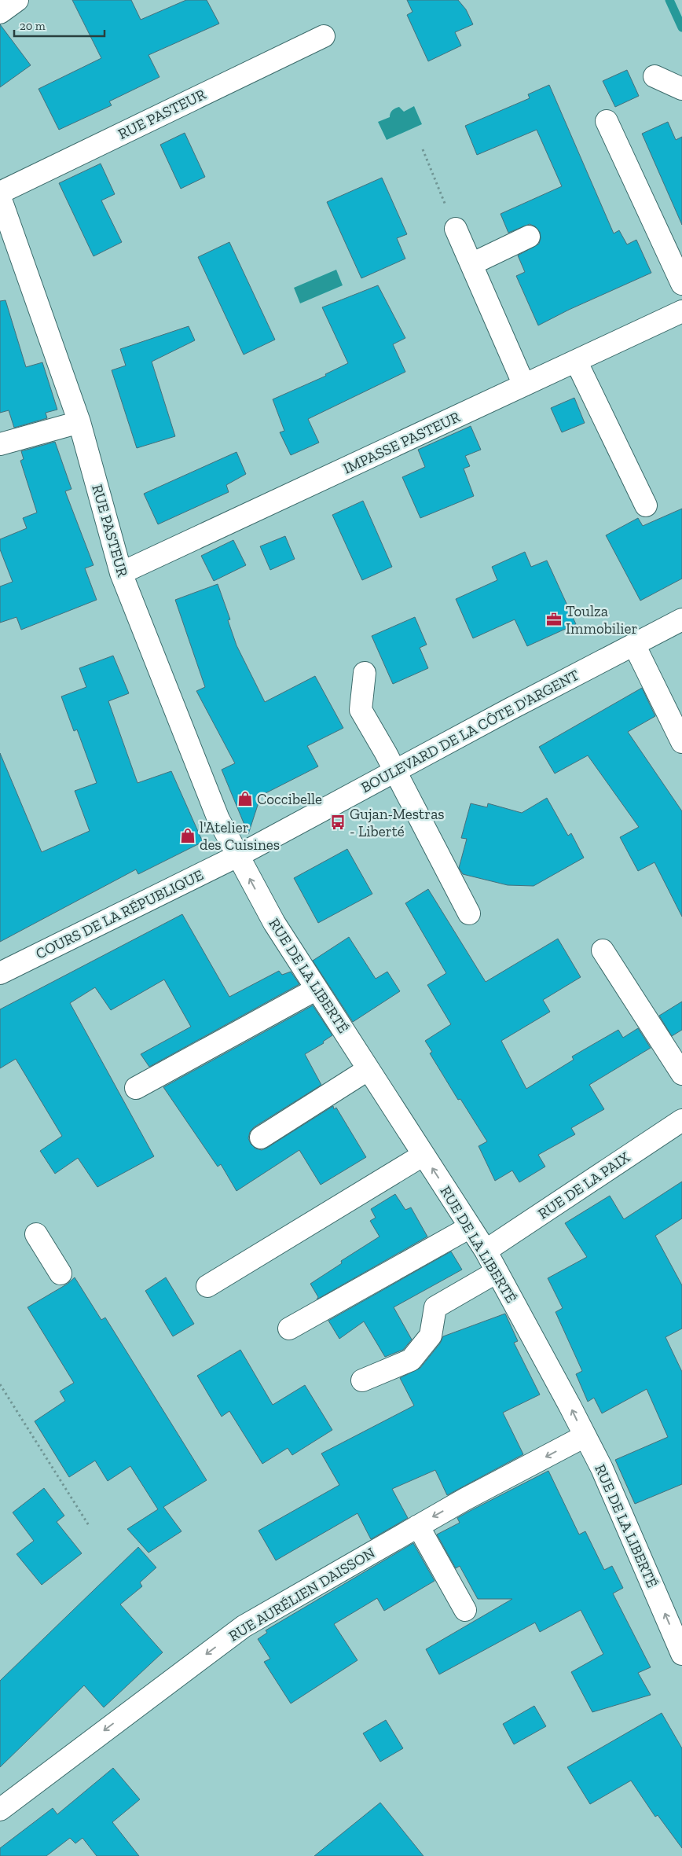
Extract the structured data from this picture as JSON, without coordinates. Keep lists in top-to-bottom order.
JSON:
{
  "streets": {
    "street": [
      "RUE PASTEUR",
      "IMPASSE PASTEUR",
      "BOULEVARD DE LA CÔTE D'ARGENT",
      "COURS DE LA RÉPUBLIQUE",
      "RUE DE LA LIBERTÉ",
      "RUE DE LA PAIX",
      "RUE AURÉLIEN DAISSON"
    ]
  },
  "crossings": [
    ["RUE PASTEUR", "IMPASSE PASTEUR"],
    ["RUE PASTEUR", "BOULEVARD DE LA CÔTE D'ARGENT"],
    ["RUE PASTEUR", "COURS DE LA RÉPUBLIQUE"],
    ["RUE PASTEUR", "RUE DE LA LIBERTÉ"],
    ["BOULEVARD DE LA CÔTE D'ARGENT", "COURS DE LA RÉPUBLIQUE"],
    ["BOULEVARD DE LA CÔTE D'ARGENT", "RUE DE LA LIBERTÉ"],
    ["COURS DE LA RÉPUBLIQUE", "RUE DE LA LIBERTÉ"],
    ["RUE DE LA LIBERTÉ", "RUE DE LA PAIX"],
    ["RUE DE LA LIBERTÉ", "RUE AURÉLIEN DAISSON"]
  ],
  "one_way": ["RUE AURÉLIEN DAISSON"],
  "places": {
    "office": ["Toulza Immobilier"],
    "shop": ["Coccibelle", "l'Atelier des Cuisines"],
    "bus stop": ["Gujan-Mestras - Liberté"]
  },
  "scale_bar": "20 m"
}
